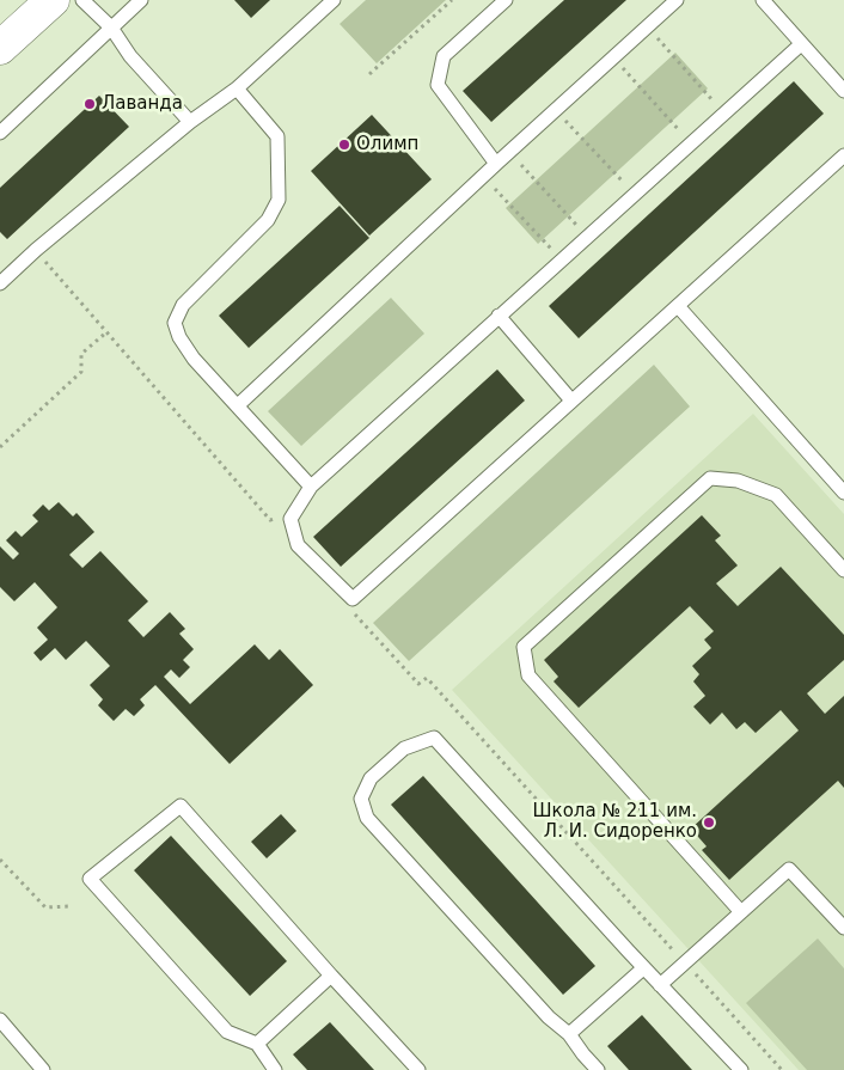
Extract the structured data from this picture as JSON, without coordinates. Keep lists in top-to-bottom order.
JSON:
{
  "places": ["Лаванда", "Олимп", "Школа № 211 им. Л. И. Сидоренко"]
}
